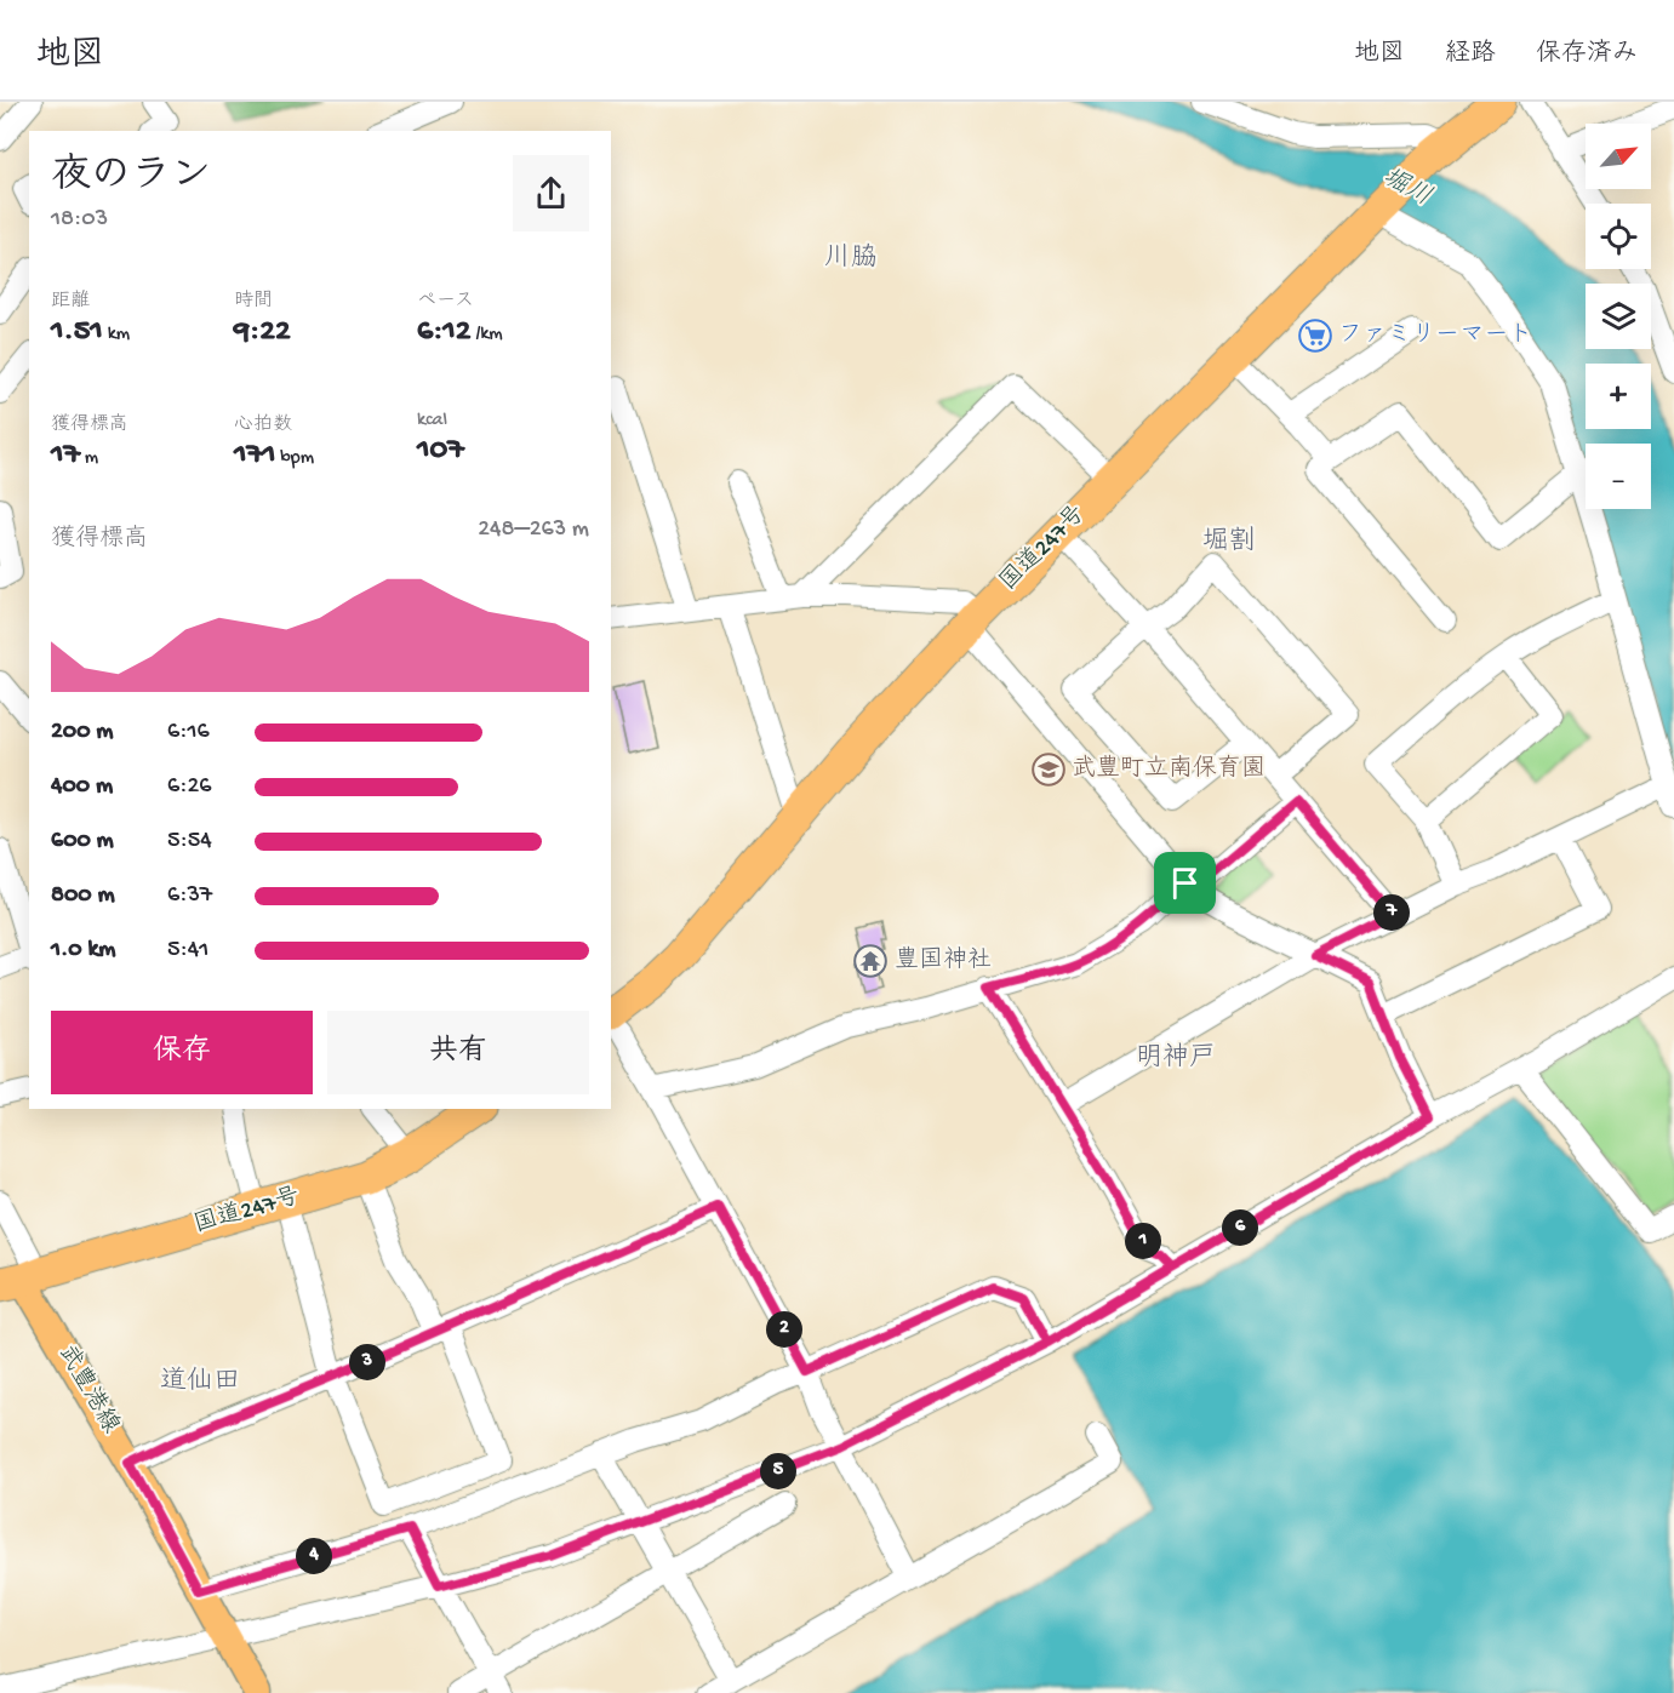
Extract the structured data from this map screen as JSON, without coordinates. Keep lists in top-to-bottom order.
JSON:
{
  "streets": {
    "highway": ["国道247号"],
    "main road": ["武豊港線"]
  },
  "crossings": [
    ["国道247号", "武豊港線"]
  ],
  "districts": [
    "川脇",
    "堀割",
    "明神戸",
    "道仙田"
  ],
  "water": ["堀川"],
  "places": {
    "supermarket": ["ファミリーマート"],
    "school or university": ["武豊町立南保育園"],
    "temple": ["豊国神社"]
  },
  "north": "top right",
  "page": {
    "header": "地図",
    "nav": ["地図", "経路", "保存済み"],
    "map_buttons": ["+", "−"],
    "heading": ["夜のラン", "18:03"],
    "stats": [
      ["距離", "1.51 km"],
      ["時間", "9:22"],
      ["ペース", "6:12 /km"],
      ["獲得標高", "17 m"],
      ["心拍数", "171 bpm"],
      ["kcal", "107"]
    ],
    "chart": ["獲得標高", "248–263 m"],
    "list": [
      {
        "name": "200 m",
        "note": "6:16"
      },
      {
        "name": "400 m",
        "note": "6:26"
      },
      {
        "name": "600 m",
        "note": "5:54"
      },
      {
        "name": "800 m",
        "note": "6:37"
      },
      {
        "name": "1.0 km",
        "note": "5:41"
      }
    ],
    "pins": [
      "7",
      "6",
      "1",
      "2",
      "3",
      "5",
      "4"
    ],
    "buttons": ["保存", "共有"]
  }
}
